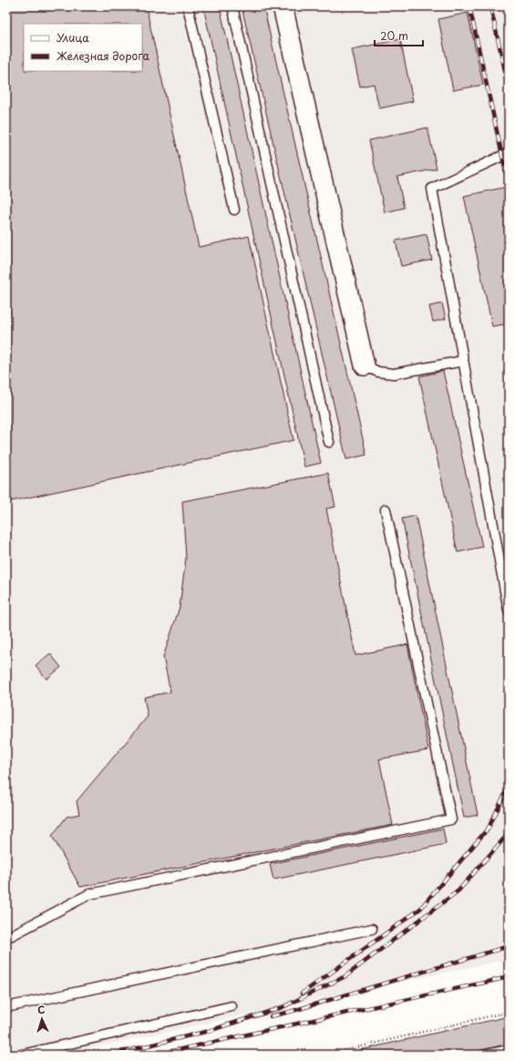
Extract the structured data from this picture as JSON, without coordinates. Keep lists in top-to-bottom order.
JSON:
{
  "legend": ["Улица", "Железная дорога"],
  "scale_bar": "20 m",
  "north": "top"
}
